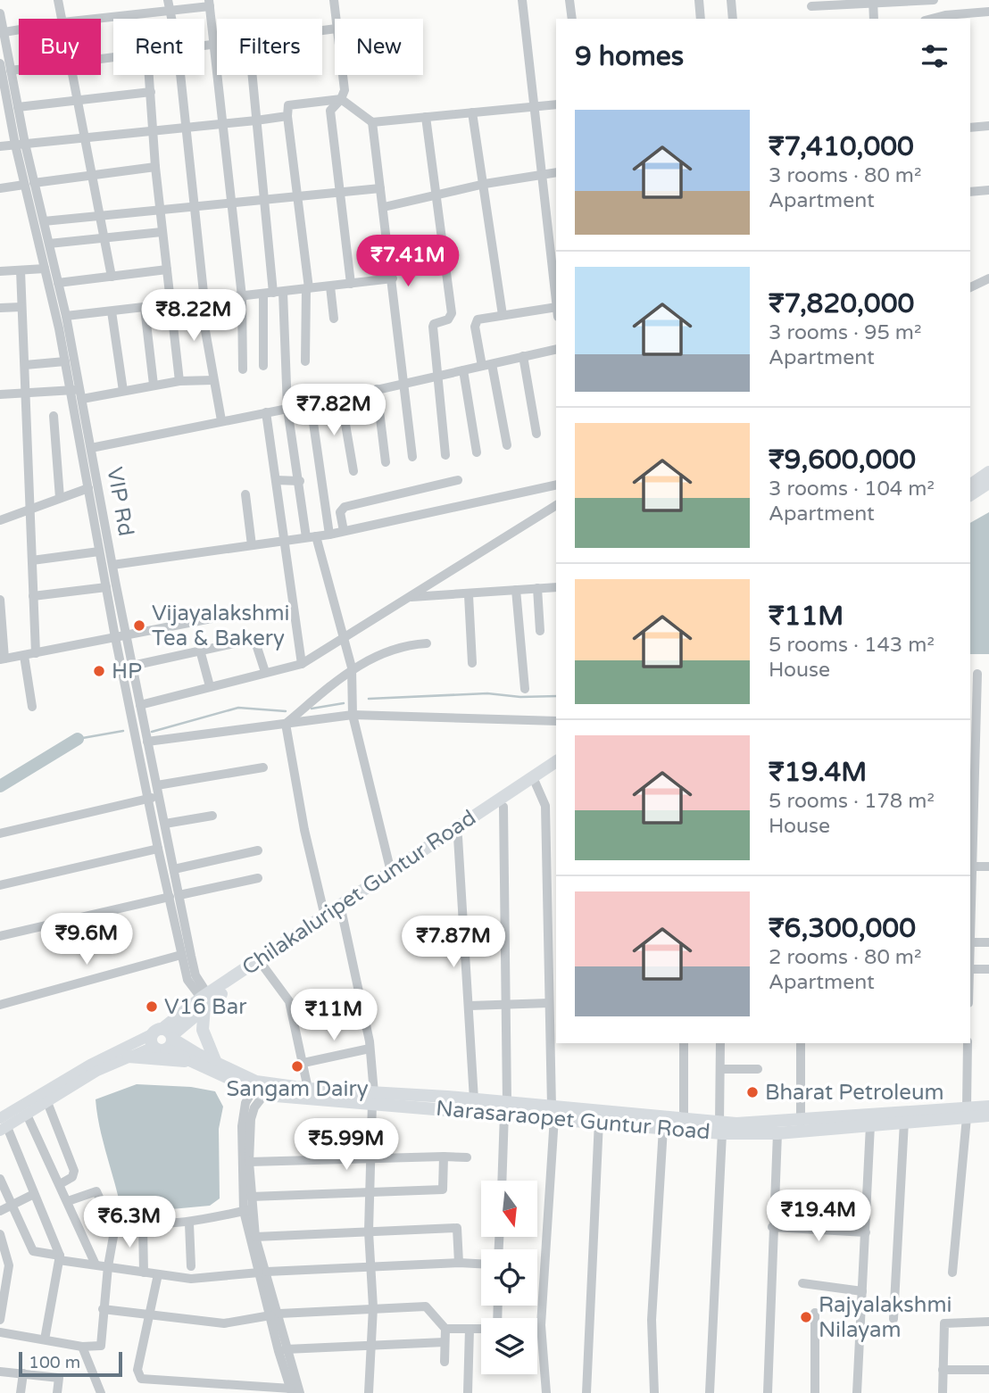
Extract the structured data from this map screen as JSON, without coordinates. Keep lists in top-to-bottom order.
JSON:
{
  "streets": {
    "highway": ["Chilakaluripet Guntur Road", "Narasaraopet Guntur Road"],
    "street": ["VIP Rd"]
  },
  "crossings": [
    ["VIP Rd", "Chilakaluripet Guntur Road"],
    ["Chilakaluripet Guntur Road", "Narasaraopet Guntur Road"]
  ],
  "places": [
    "Vijayalakshmi Tea & Bakery",
    "HP",
    "V16 Bar",
    "Sangam Dairy",
    "Bharat Petroleum",
    "Rajyalakshmi Nilayam"
  ],
  "scale_bar": "100 m",
  "north": "bottom",
  "page": {
    "chip": [
      "Buy",
      "Rent",
      "Filters",
      "New"
    ],
    "heading": "9 homes",
    "list": [
      {
        "name": "₹7,410,000",
        "note": "3 rooms · 80 m² · Apartment"
      },
      {
        "name": "₹7,820,000",
        "note": "3 rooms · 95 m² · Apartment"
      },
      {
        "name": "₹9,600,000",
        "note": "3 rooms · 104 m² · Apartment"
      },
      {
        "name": "₹11M",
        "note": "5 rooms · 143 m² · House"
      },
      {
        "name": "₹19.4M",
        "note": "5 rooms · 178 m² · House"
      },
      {
        "name": "₹6,300,000",
        "note": "2 rooms · 80 m² · Apartment"
      }
    ],
    "price": [
      "₹7.41M",
      "₹8.22M",
      "₹7.82M",
      "₹9.6M",
      "₹7.87M",
      "₹11M",
      "₹5.99M",
      "₹19.4M",
      "₹6.3M"
    ],
    "scale": "100 m"
  }
}
